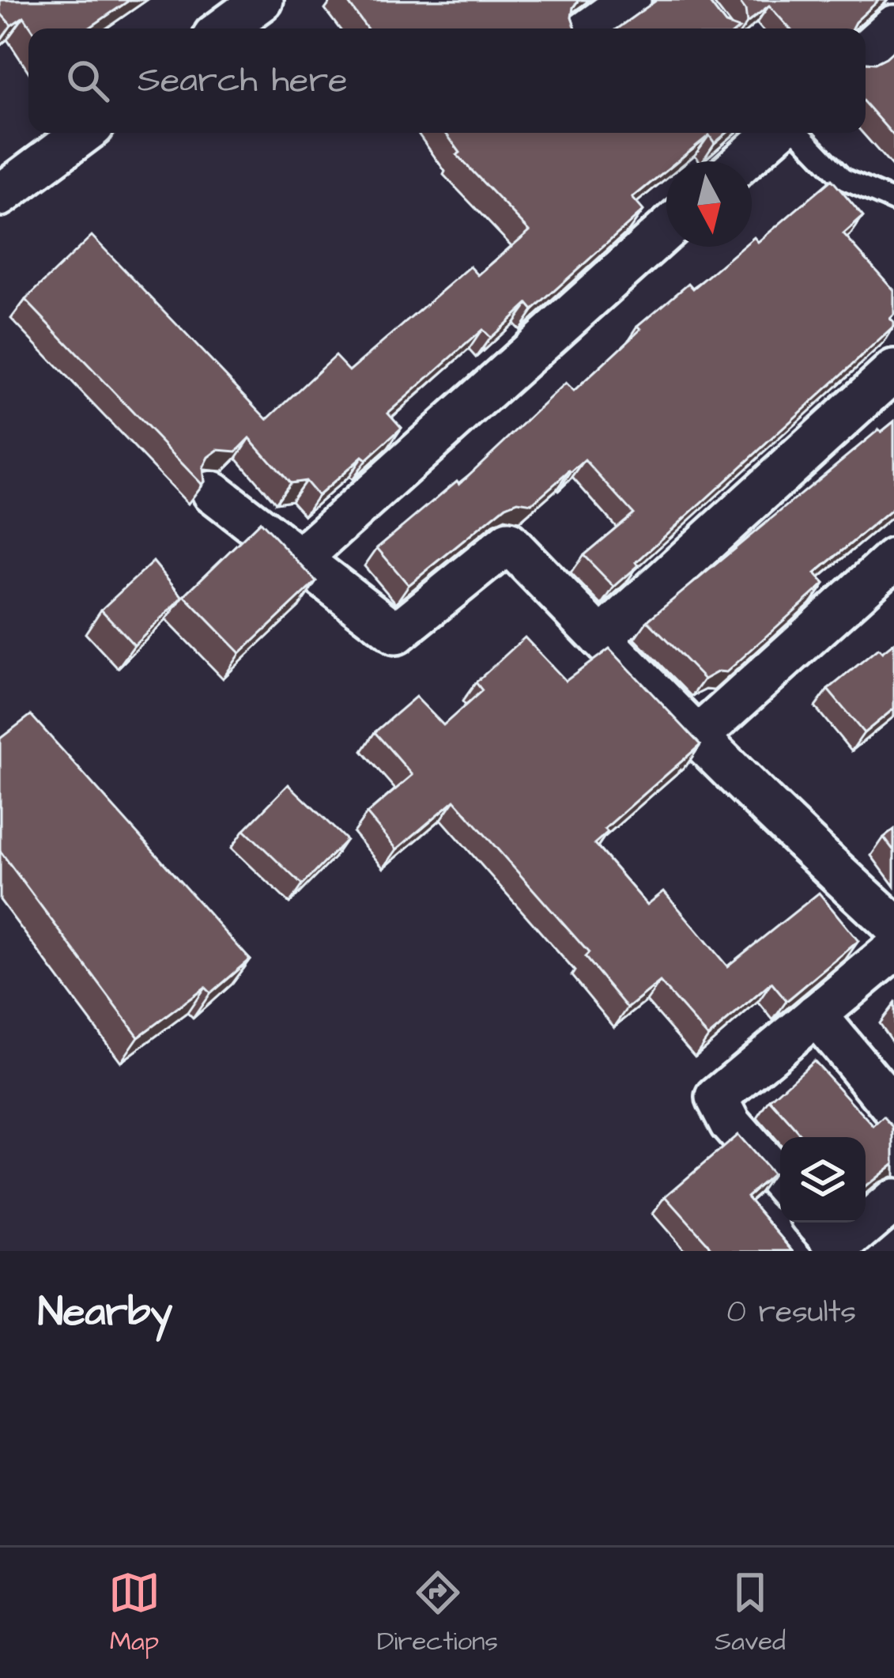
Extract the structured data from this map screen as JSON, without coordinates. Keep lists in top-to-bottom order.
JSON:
{
  "north": "bottom",
  "page": {
    "search": "Search here",
    "heading": ["Nearby", "0 results"],
    "nav": ["Map", "Directions", "Saved"]
  }
}
